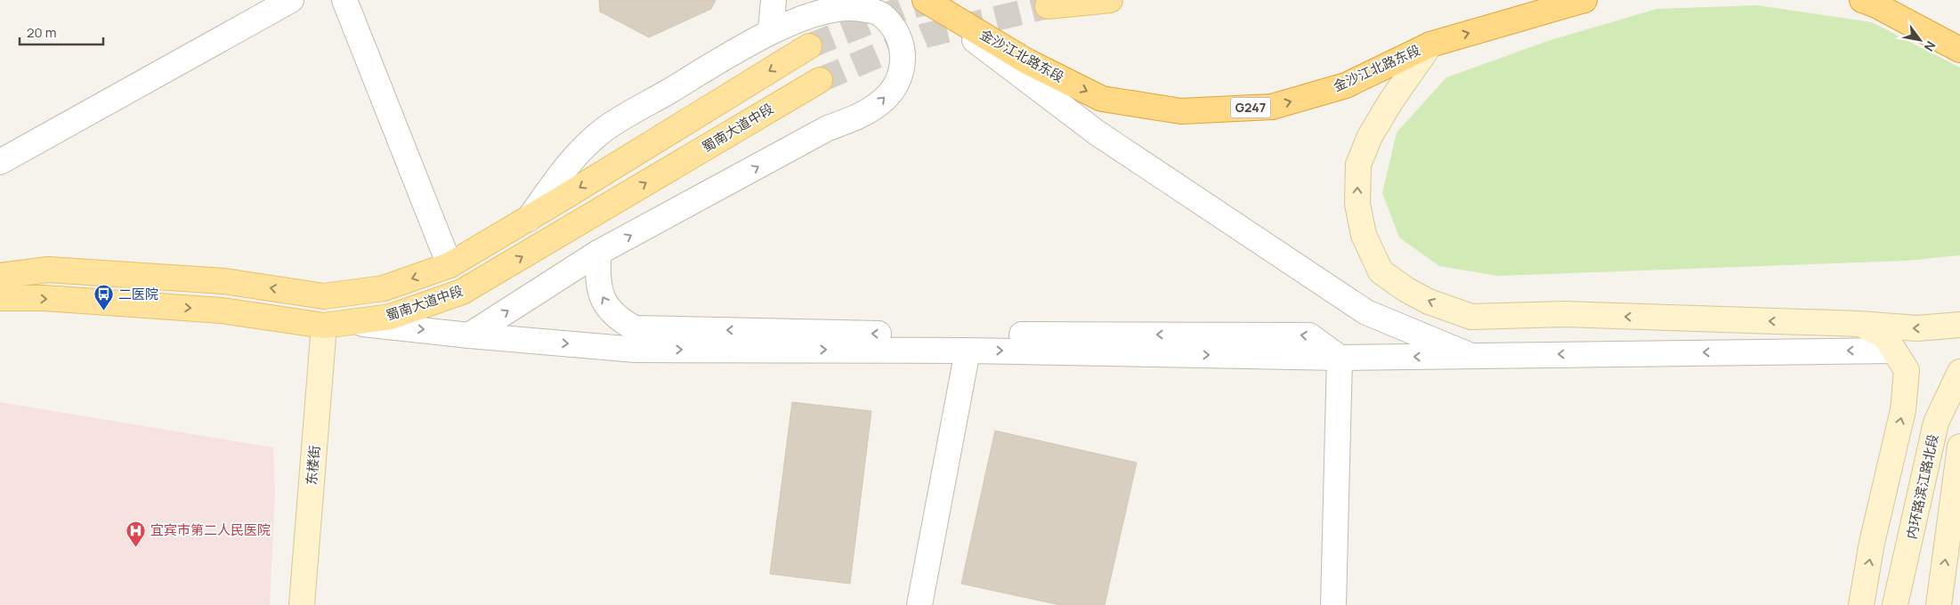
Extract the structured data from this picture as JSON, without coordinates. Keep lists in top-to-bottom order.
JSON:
{
  "streets": {
    "highway": ["金沙江北路东段", "G247"],
    "main road": ["蜀南大道中段", "东楼街", "内环路滨江路北段"]
  },
  "crossings": [
    ["蜀南大道中段", "东楼街"]
  ],
  "one_way": ["金沙江北路东段"],
  "places": {
    "bus stop": ["二医院"],
    "hospital": ["宜宾市第二人民医院"]
  },
  "scale_bar": "20 m",
  "north": "bottom right"
}
